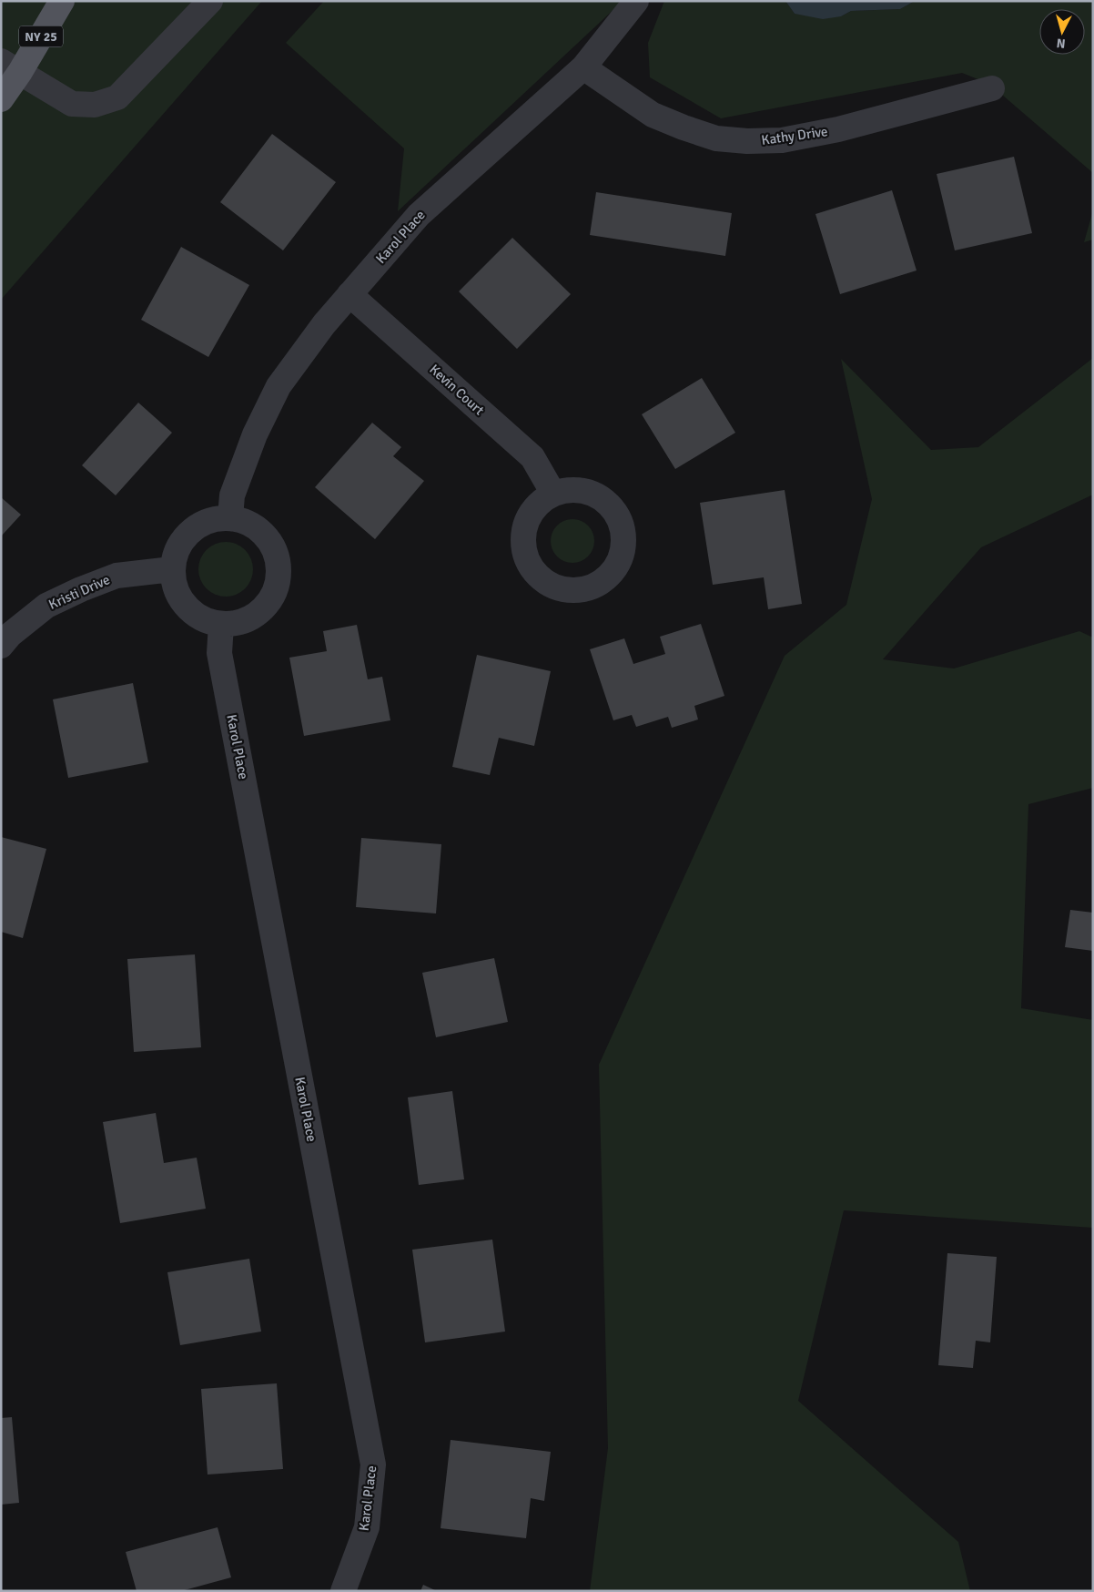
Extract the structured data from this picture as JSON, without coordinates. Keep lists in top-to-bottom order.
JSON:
{
  "streets": {
    "main road": ["NY 25"],
    "street": [
      "Kathy Drive",
      "Karol Place",
      "Kevin Court",
      "Kristi Drive"
    ]
  },
  "crossings": [
    ["Kathy Drive", "Karol Place"],
    ["Karol Place", "Kevin Court"],
    ["Karol Place", "Kristi Drive"]
  ],
  "north": "bottom"
}
